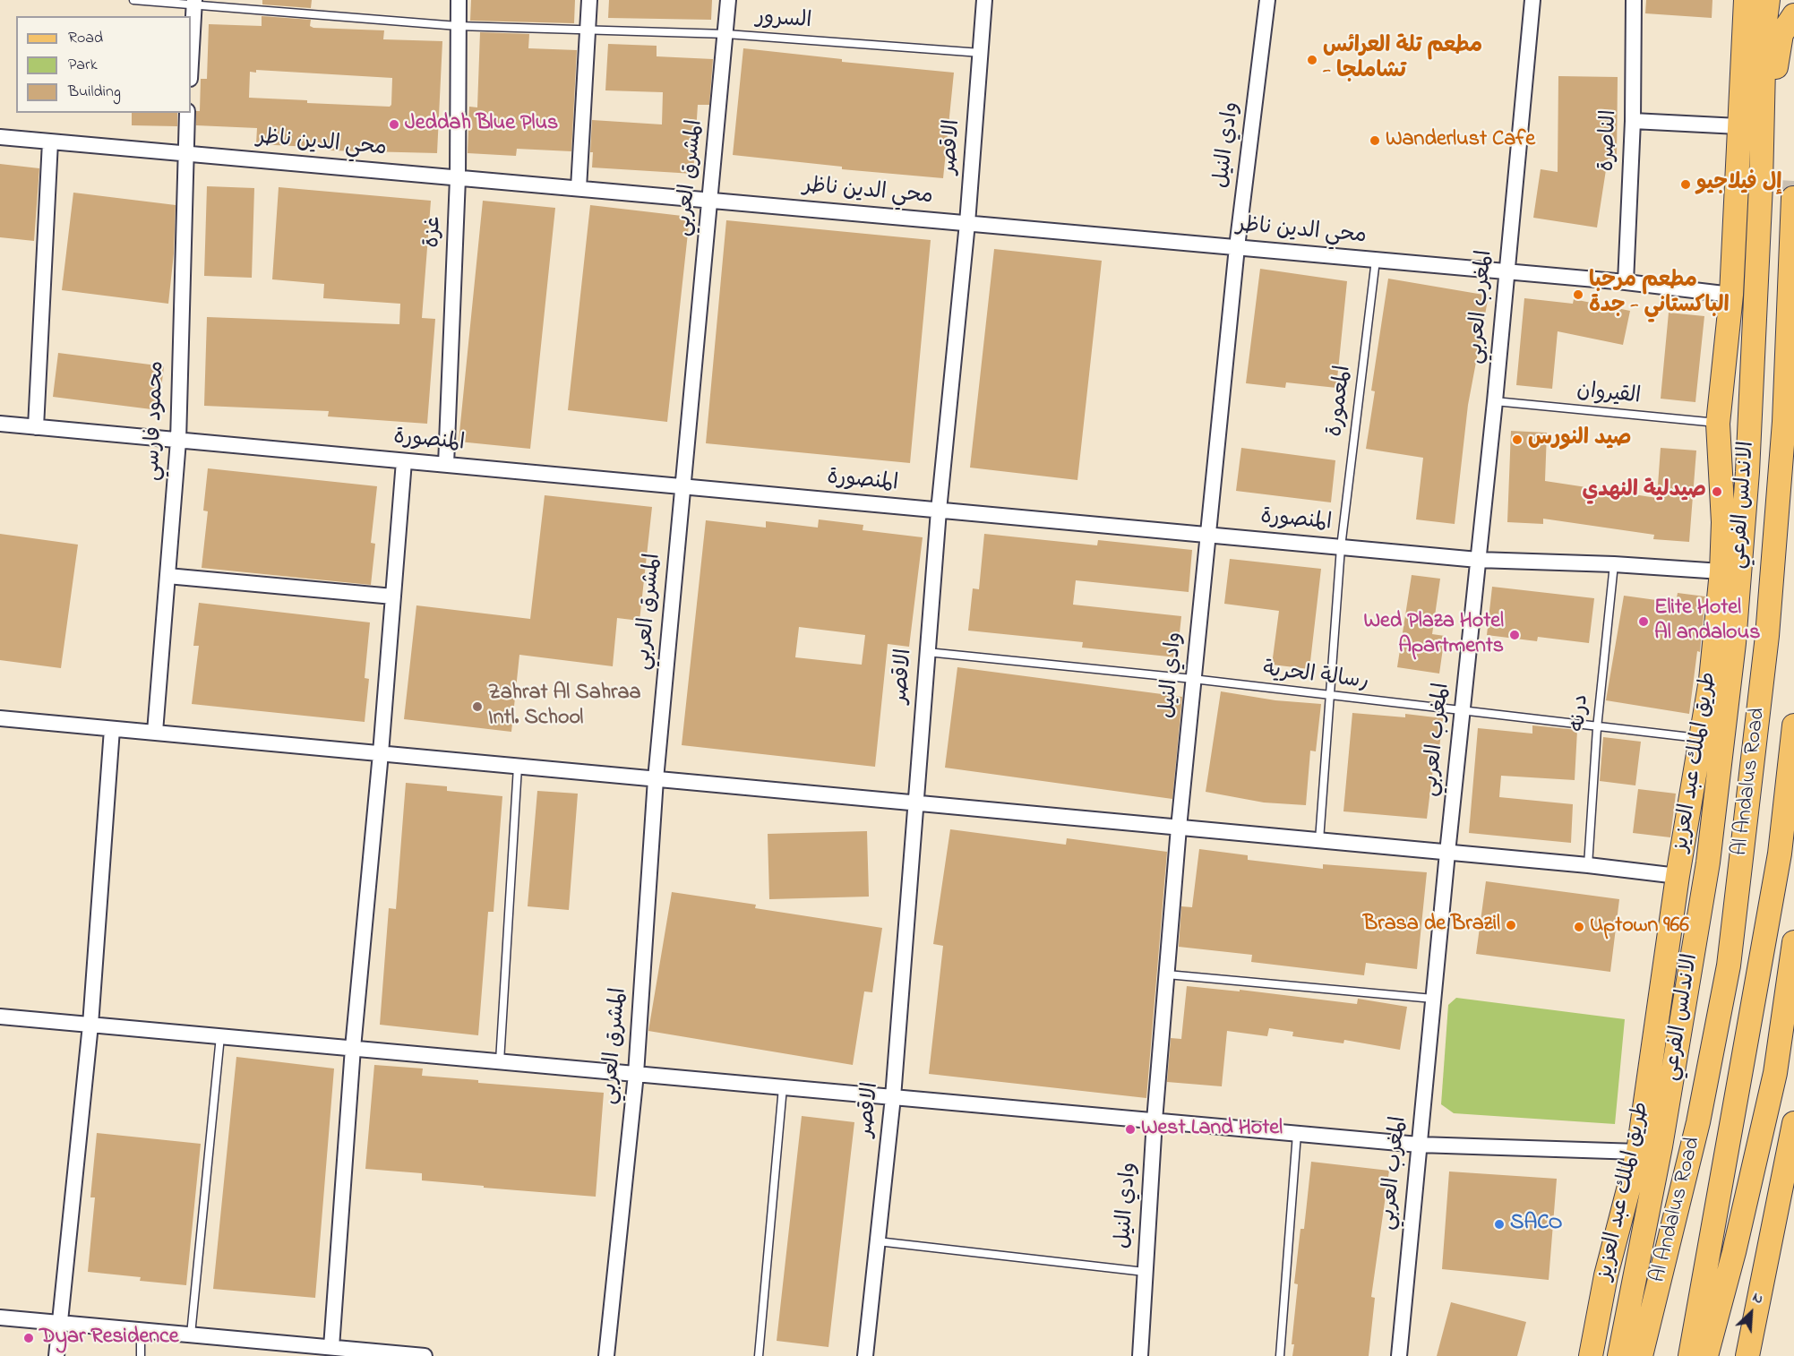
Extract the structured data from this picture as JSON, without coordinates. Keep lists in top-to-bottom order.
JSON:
{
  "streets": {
    "main road": ["الاندلس الفرعي", "طريق الملك عبد العزيز", "Al Andalus Road"],
    "street": [
      "الناصرة",
      "محي الدين ناظر",
      "وادي النيل",
      "الاقصر",
      "المشرق العربي",
      "غزة",
      "المغرب العربي",
      "محمود فارسي",
      "المنصورة"
    ],
    "lane": [
      "السرور",
      "القيروان",
      "المعمورة",
      "رسالة الحرية",
      "درنه"
    ]
  },
  "crossings": [
    ["السرور", "الاقصر"],
    ["السرور", "المشرق العربي"],
    ["السرور", "غزة"],
    ["الناصرة", "محي الدين ناظر"],
    ["محي الدين ناظر", "وادي النيل"],
    ["محي الدين ناظر", "الاقصر"],
    ["محي الدين ناظر", "المشرق العربي"],
    ["محي الدين ناظر", "غزة"],
    ["محي الدين ناظر", "المغرب العربي"],
    ["محي الدين ناظر", "المعمورة"],
    ["محي الدين ناظر", "محمود فارسي"],
    ["محي الدين ناظر", "طريق الملك عبد العزيز"],
    ["وادي النيل", "المنصورة"],
    ["وادي النيل", "رسالة الحرية"],
    ["الاقصر", "المنصورة"],
    ["الاقصر", "رسالة الحرية"],
    ["المشرق العربي", "المنصورة"],
    ["غزة", "المنصورة"],
    ["المغرب العربي", "القيروان"],
    ["المغرب العربي", "المنصورة"],
    ["المغرب العربي", "رسالة الحرية"],
    ["القيروان", "طريق الملك عبد العزيز"],
    ["المعمورة", "المنصورة"],
    ["المعمورة", "رسالة الحرية"],
    ["محمود فارسي", "المنصورة"],
    ["المنصورة", "درنه"],
    ["المنصورة", "طريق الملك عبد العزيز"],
    ["رسالة الحرية", "درنه"],
    ["رسالة الحرية", "طريق الملك عبد العزيز"]
  ],
  "places": [
    "مطعم تلة العرائس - تشاملجا",
    "Jeddah Blue Plus",
    "Wanderlust Cafe",
    "إل فيلاجيو",
    "مطعم مرحبا الباكستاني - جدة",
    "صيد النورس",
    "صيدلية النهدي",
    "Elite Hotel Al andalous",
    "Wed Plaza Hotel Apartments",
    "Zahrat Al Sahraa Intl. School",
    "Brasa de Brazil",
    "Uptown 966",
    "West Land Hotel",
    "SACO",
    "Dyar Residence"
  ],
  "legend": ["Road", "Park", "Building"],
  "north": "top right"
}
